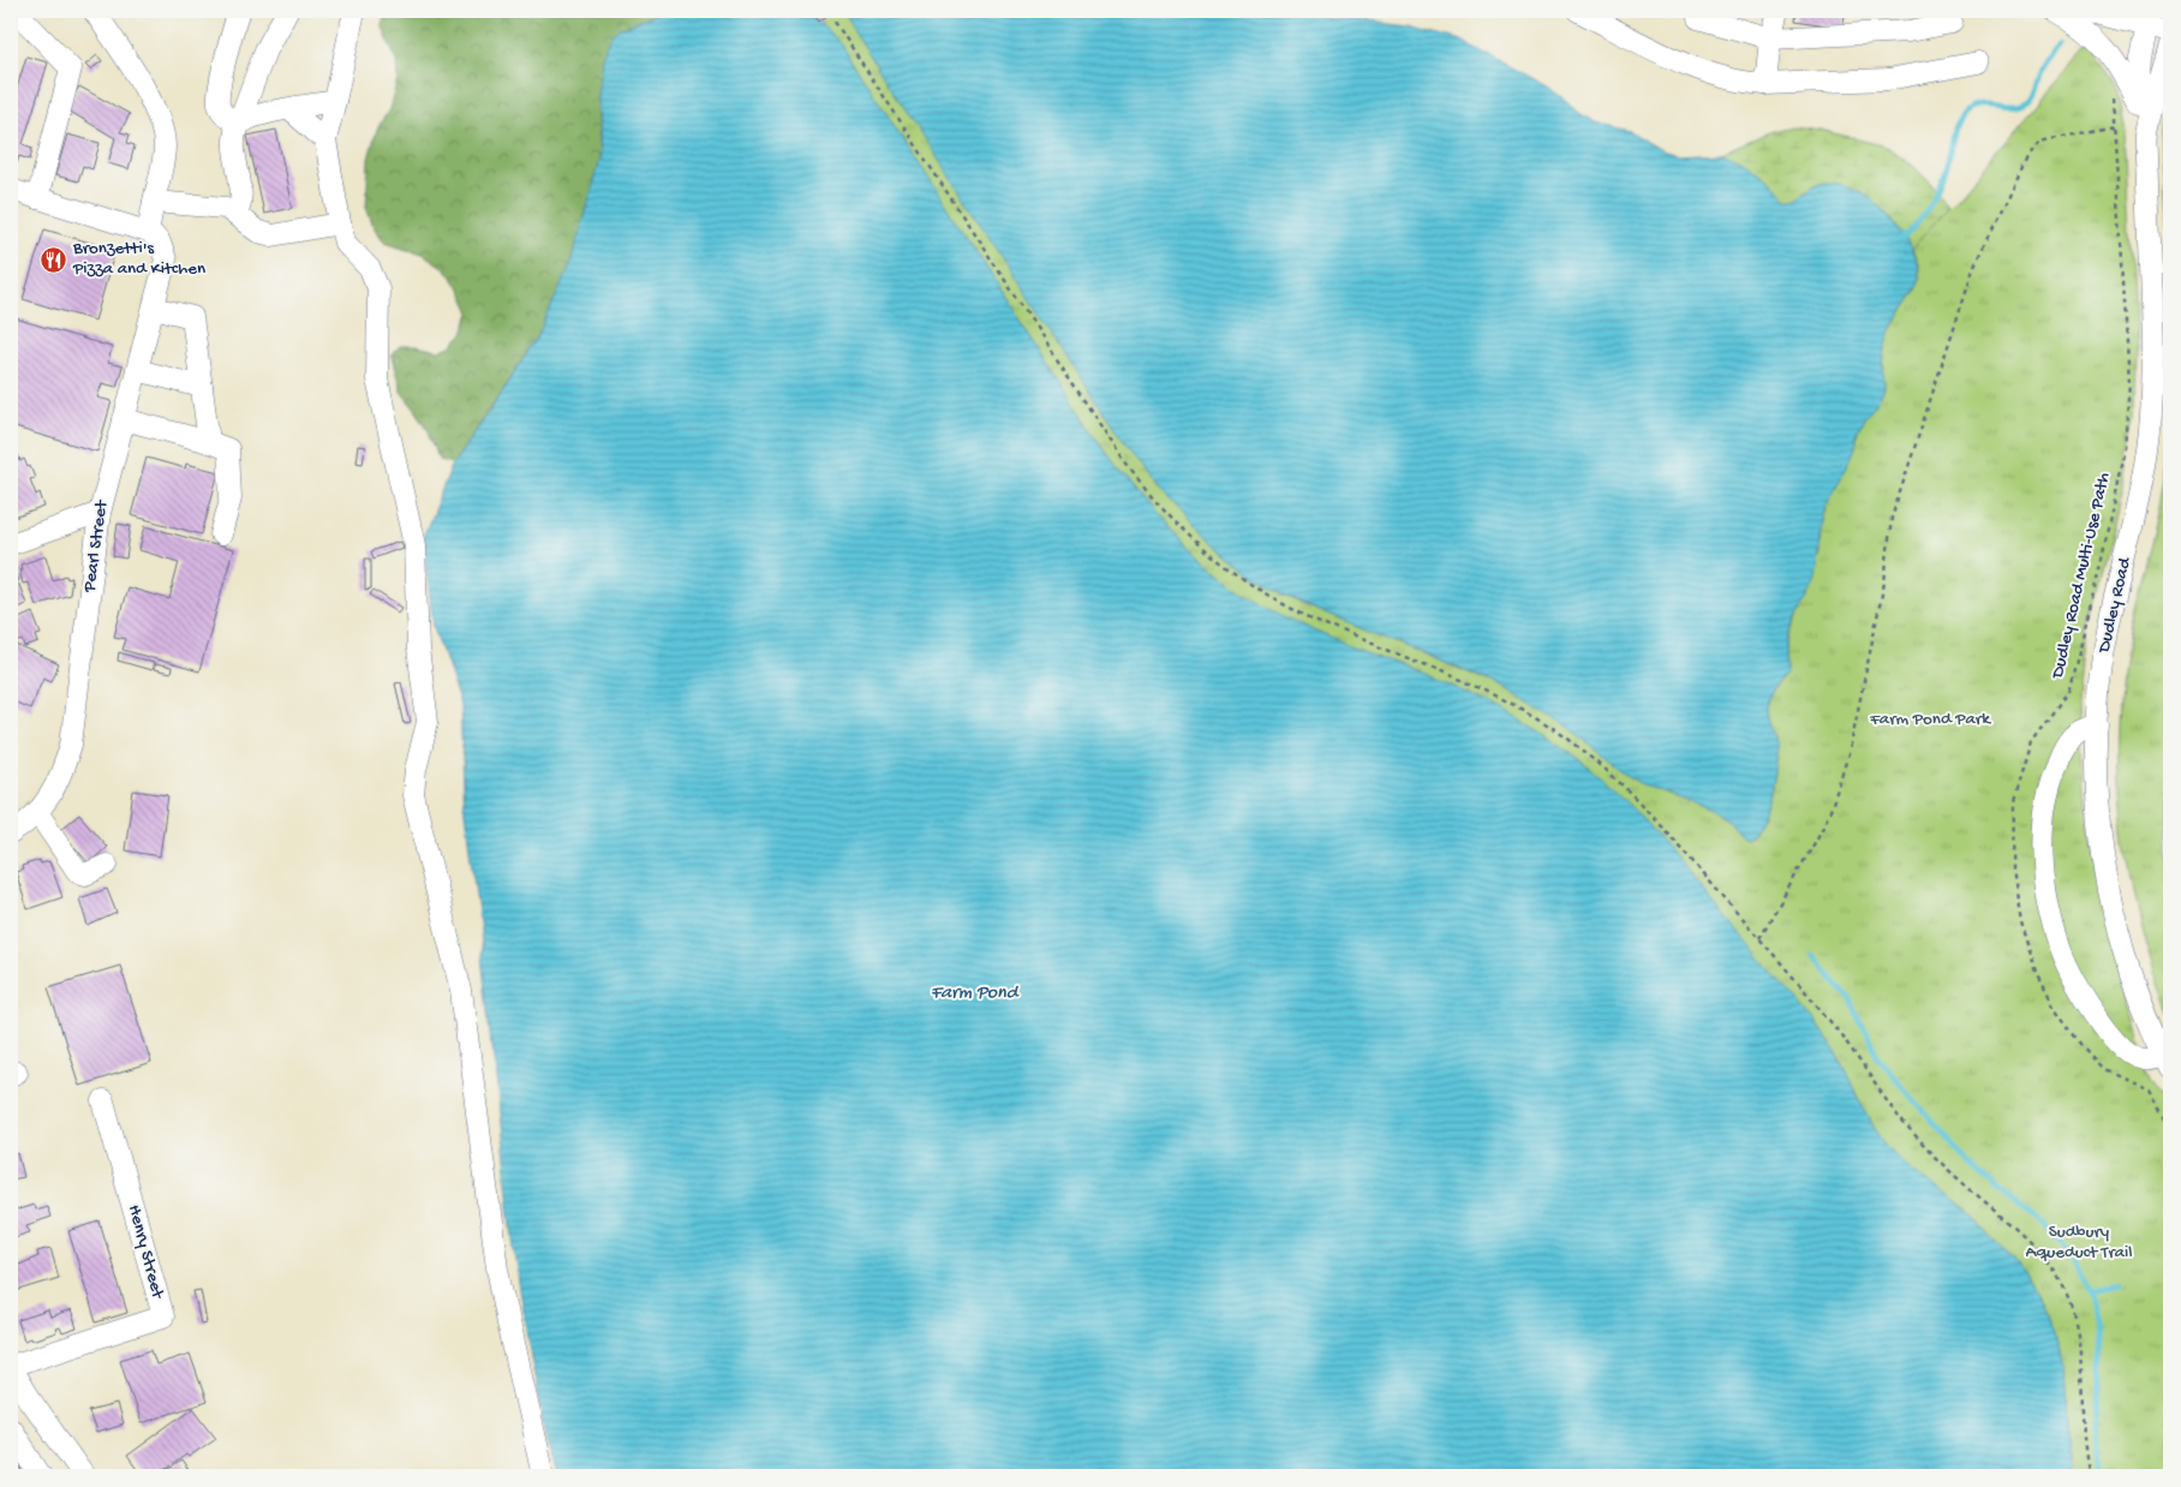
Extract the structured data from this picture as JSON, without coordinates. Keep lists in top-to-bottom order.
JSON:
{
  "streets": {
    "street": ["Pearl Street", "Dudley Road", "Henry Street"],
    "path": ["Dudley Road Multi-Use Path"]
  },
  "water": ["Farm Pond"],
  "parks": ["Farm Pond Park", "Sudbury Aqueduct Trail"],
  "places": {
    "restaurant": ["Bronzetti's Pizza and Kitchen"]
  }
}
